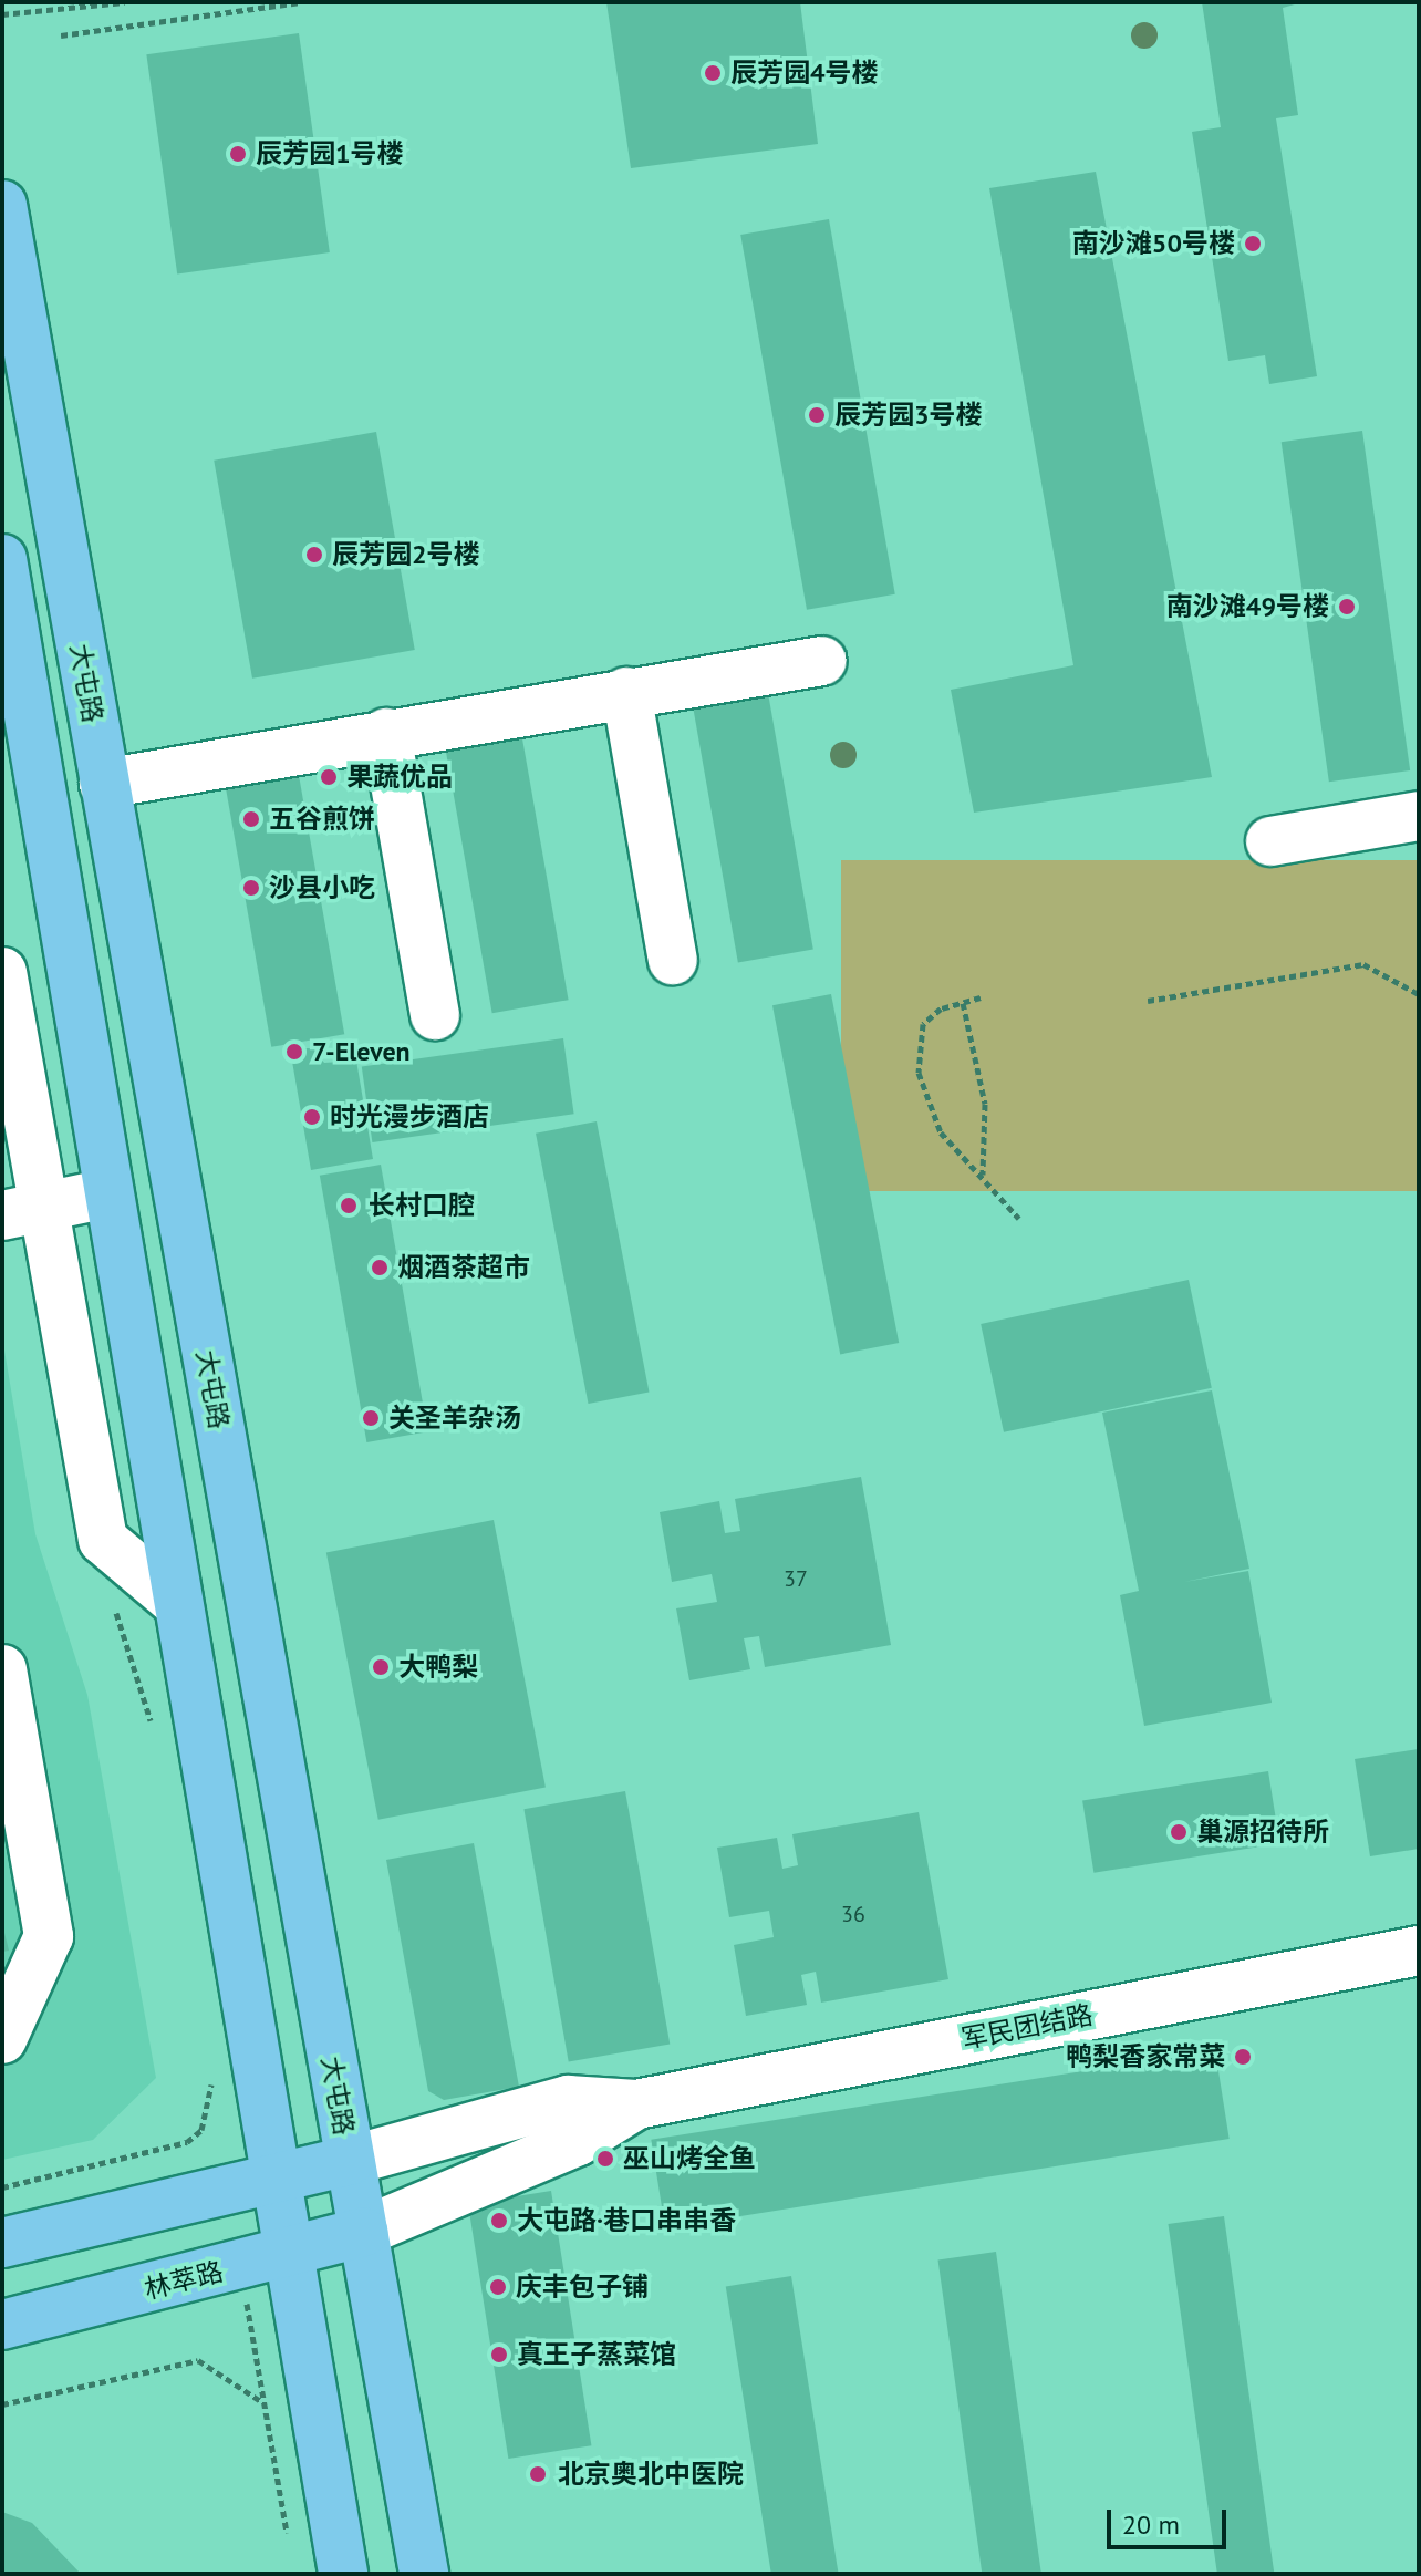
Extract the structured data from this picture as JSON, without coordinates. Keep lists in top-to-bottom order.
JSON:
{
  "streets": {
    "main road": ["大屯路", "林萃路"],
    "street": ["军民团结路"]
  },
  "crossings": [
    ["大屯路", "军民团结路"],
    ["大屯路", "林萃路"],
    ["军民团结路", "林萃路"]
  ],
  "places": [
    "辰芳园4号楼",
    "辰芳园1号楼",
    "南沙滩50号楼",
    "辰芳园3号楼",
    "辰芳园2号楼",
    "南沙滩49号楼",
    "果蔬优品",
    "五谷煎饼",
    "沙县小吃",
    "7-Eleven",
    "时光漫步酒店",
    "长村口腔",
    "烟酒茶超市",
    "关圣羊杂汤",
    "大鸭梨",
    "巢源招待所",
    "鸭梨香家常菜",
    "巫山烤全鱼",
    "大屯路·巷口串串香",
    "庆丰包子铺",
    "真王子蒸菜馆",
    "北京奥北中医院"
  ],
  "house_numbers": ["37", "36"],
  "scale_bar": "20 m"
}
